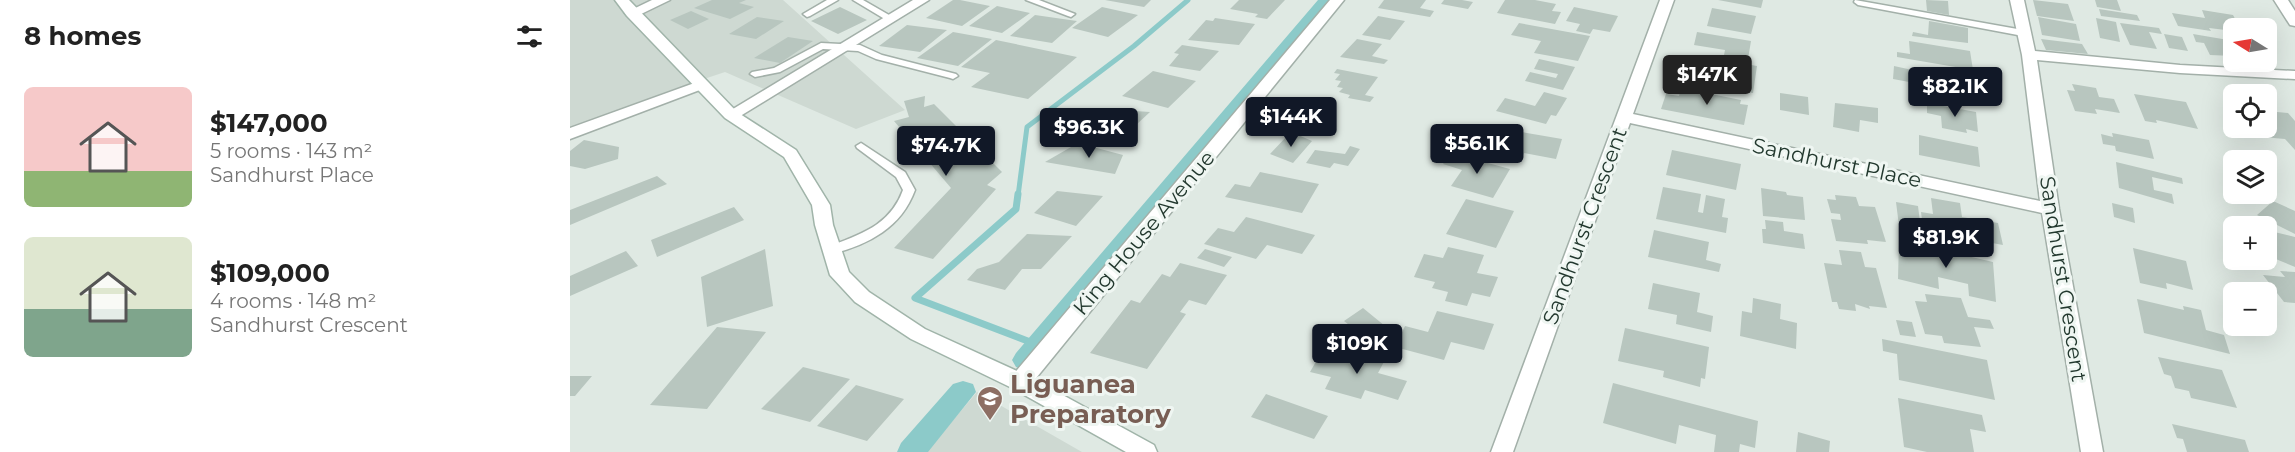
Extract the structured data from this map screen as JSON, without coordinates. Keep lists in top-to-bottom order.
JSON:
{
  "streets": {
    "street": ["Sandhurst Place", "Sandhurst Crescent", "King House Avenue"]
  },
  "crossings": [
    ["Sandhurst Place", "Sandhurst Crescent"]
  ],
  "places": {
    "school or university": ["Liguanea Preparatory"]
  },
  "north": "left",
  "page": {
    "heading": "8 homes",
    "map_buttons": ["+", "−"],
    "price": [
      "$147K",
      "$82.1K",
      "$144K",
      "$96.3K",
      "$56.1K",
      "$74.7K",
      "$81.9K",
      "$109K"
    ],
    "list": [
      {
        "name": "$147,000",
        "note": "5 rooms · 143 m² · Sandhurst Place"
      },
      {
        "name": "$109,000",
        "note": "4 rooms · 148 m² · Sandhurst Crescent"
      }
    ]
  }
}
